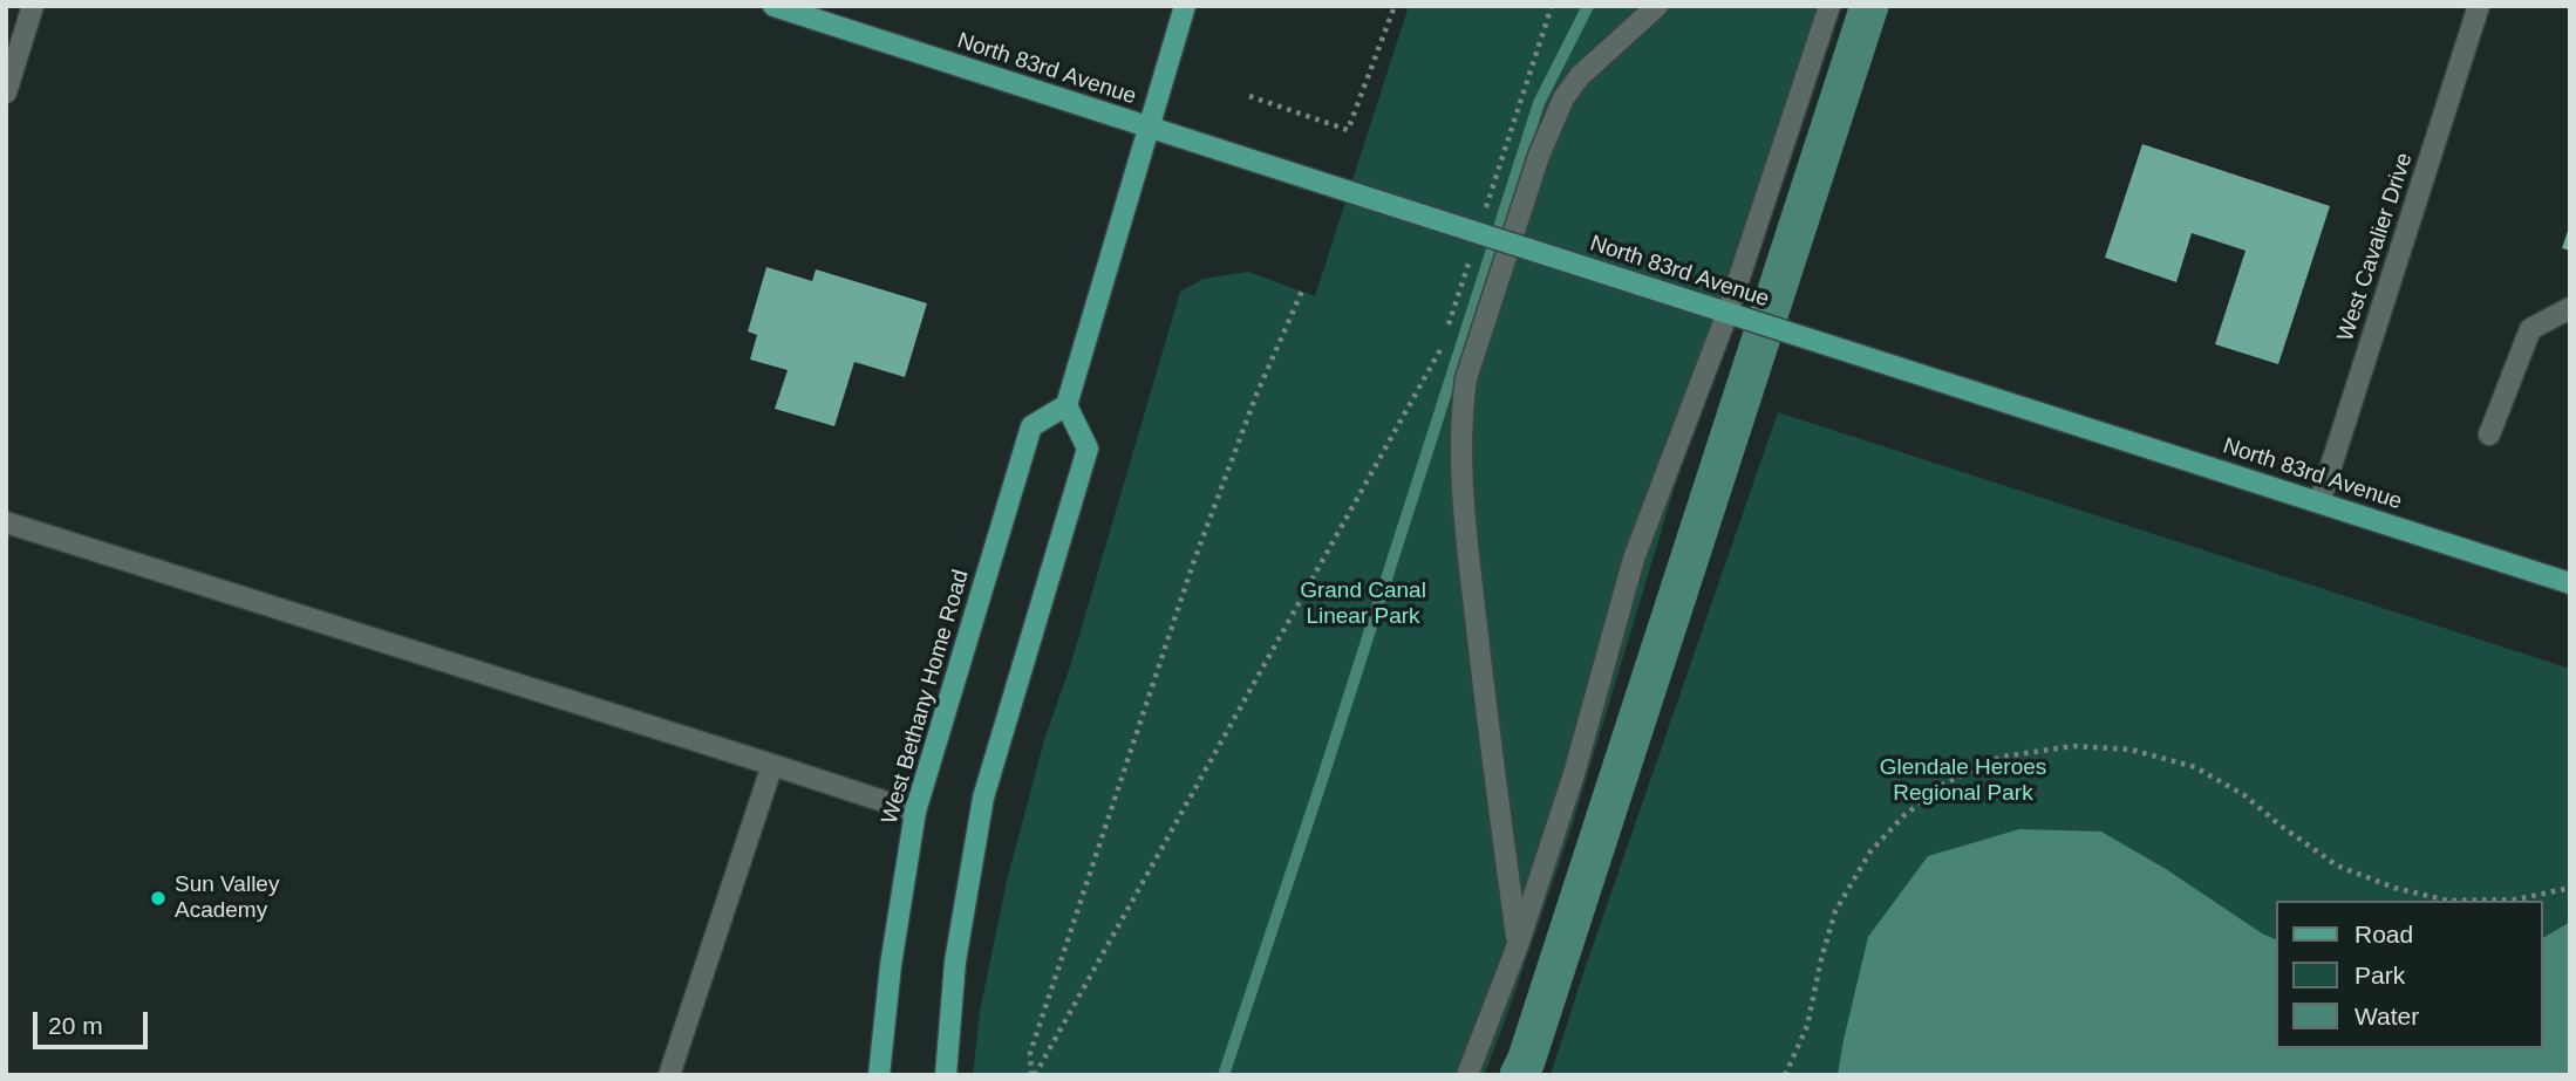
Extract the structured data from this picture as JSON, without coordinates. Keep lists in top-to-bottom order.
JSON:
{
  "streets": {
    "main road": ["North 83rd Avenue", "West Bethany Home Road"],
    "street": ["West Cavalier Drive"]
  },
  "crossings": [
    ["North 83rd Avenue", "West Cavalier Drive"]
  ],
  "parks": ["Grand Canal Linear Park", "Glendale Heroes Regional Park"],
  "places": ["Sun Valley Academy"],
  "legend": ["Road", "Park", "Water"],
  "scale_bar": "20 m"
}
